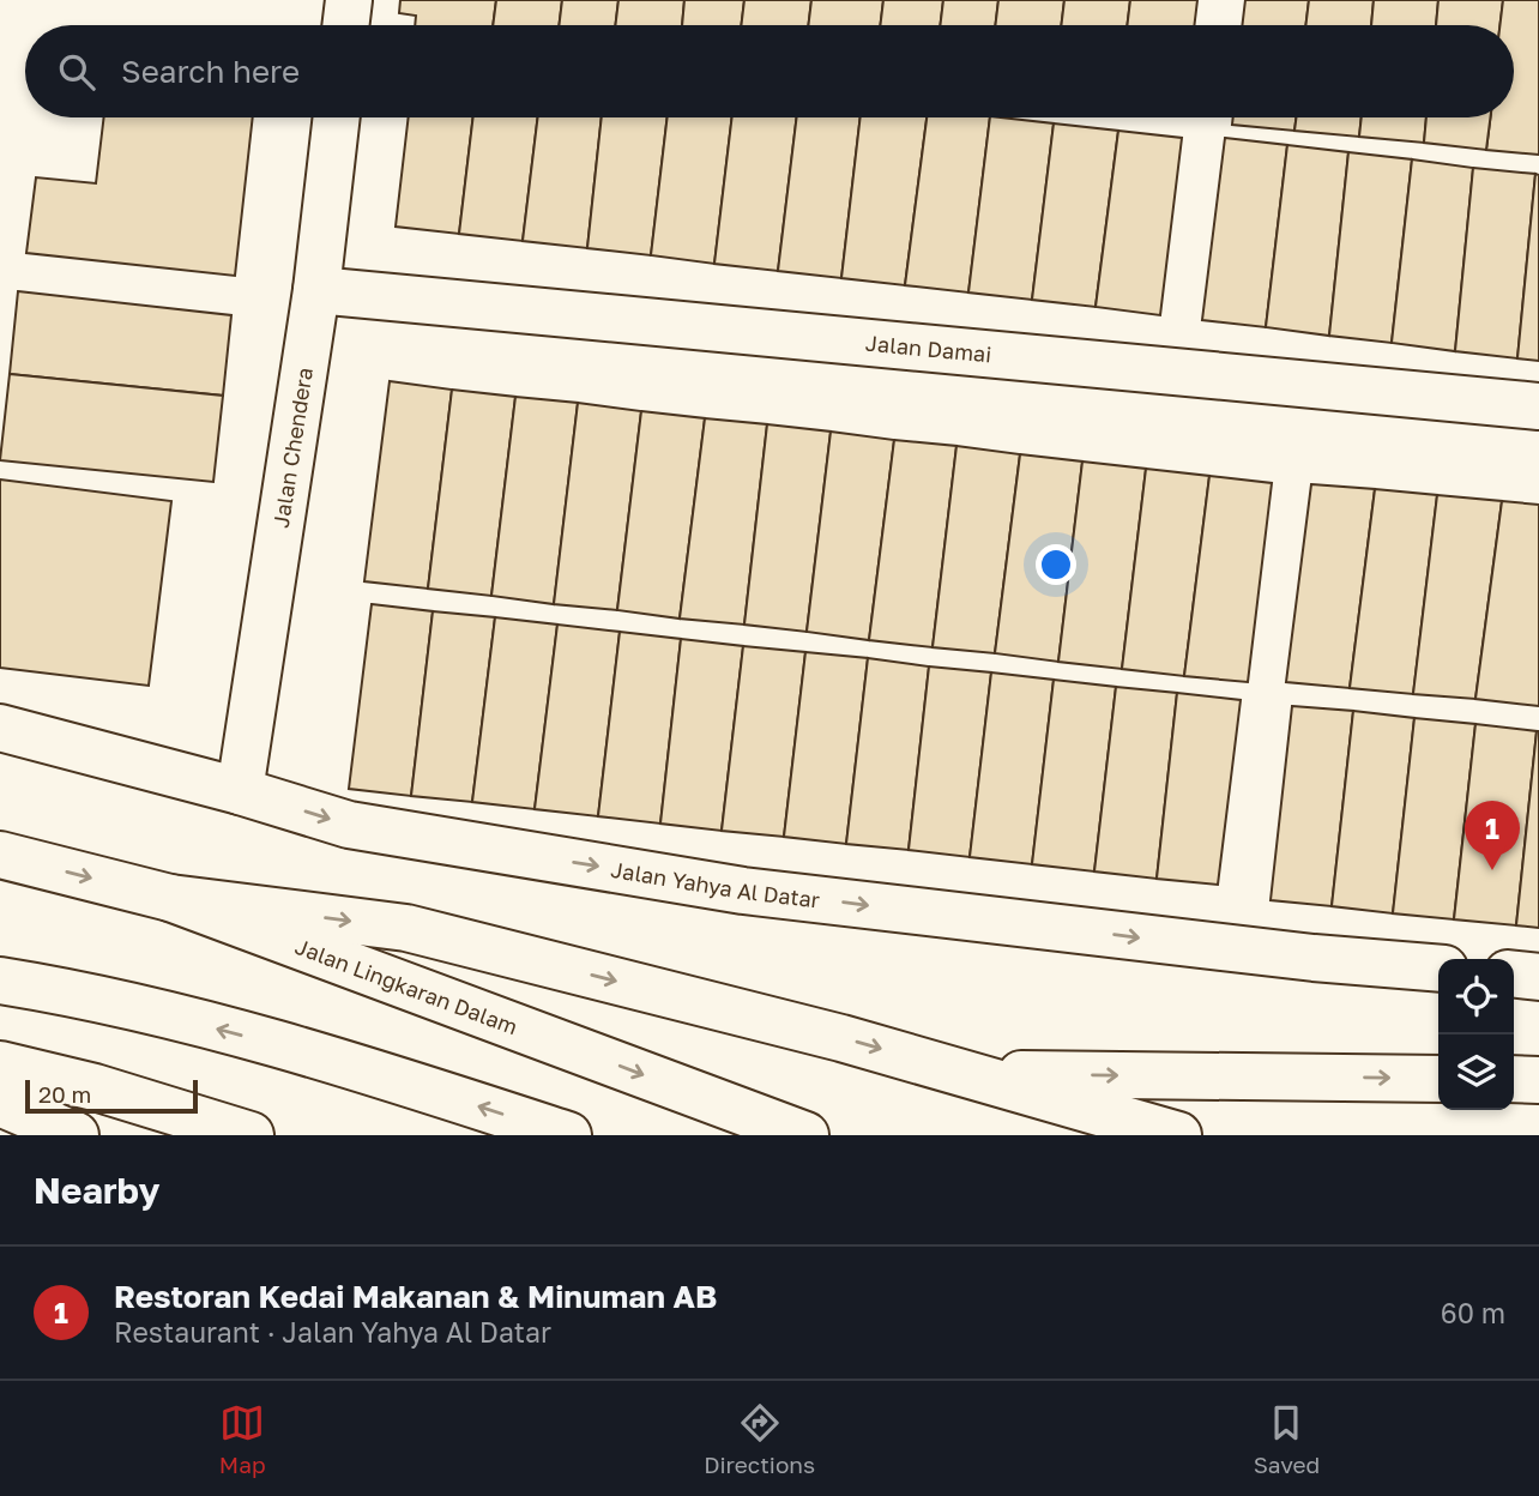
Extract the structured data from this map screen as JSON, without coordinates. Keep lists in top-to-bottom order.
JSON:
{
  "streets": {
    "main road": [
      "Jalan Damai",
      "Jalan Chendera",
      "Jalan Yahya Al Datar",
      "Jalan Lingkaran Dalam"
    ]
  },
  "crossings": [
    ["Jalan Damai", "Jalan Chendera"],
    ["Jalan Chendera", "Jalan Yahya Al Datar"]
  ],
  "scale_bar": "20 m",
  "page": {
    "search": "Search here",
    "pins": "1",
    "scale": "20 m",
    "heading": "Nearby",
    "list": [
      {
        "mark": "1",
        "name": "Restoran Kedai Makanan & Minuman AB",
        "note": "Restaurant · Jalan Yahya Al Datar",
        "value": "60 m"
      }
    ],
    "nav": ["Map", "Directions", "Saved"]
  }
}
